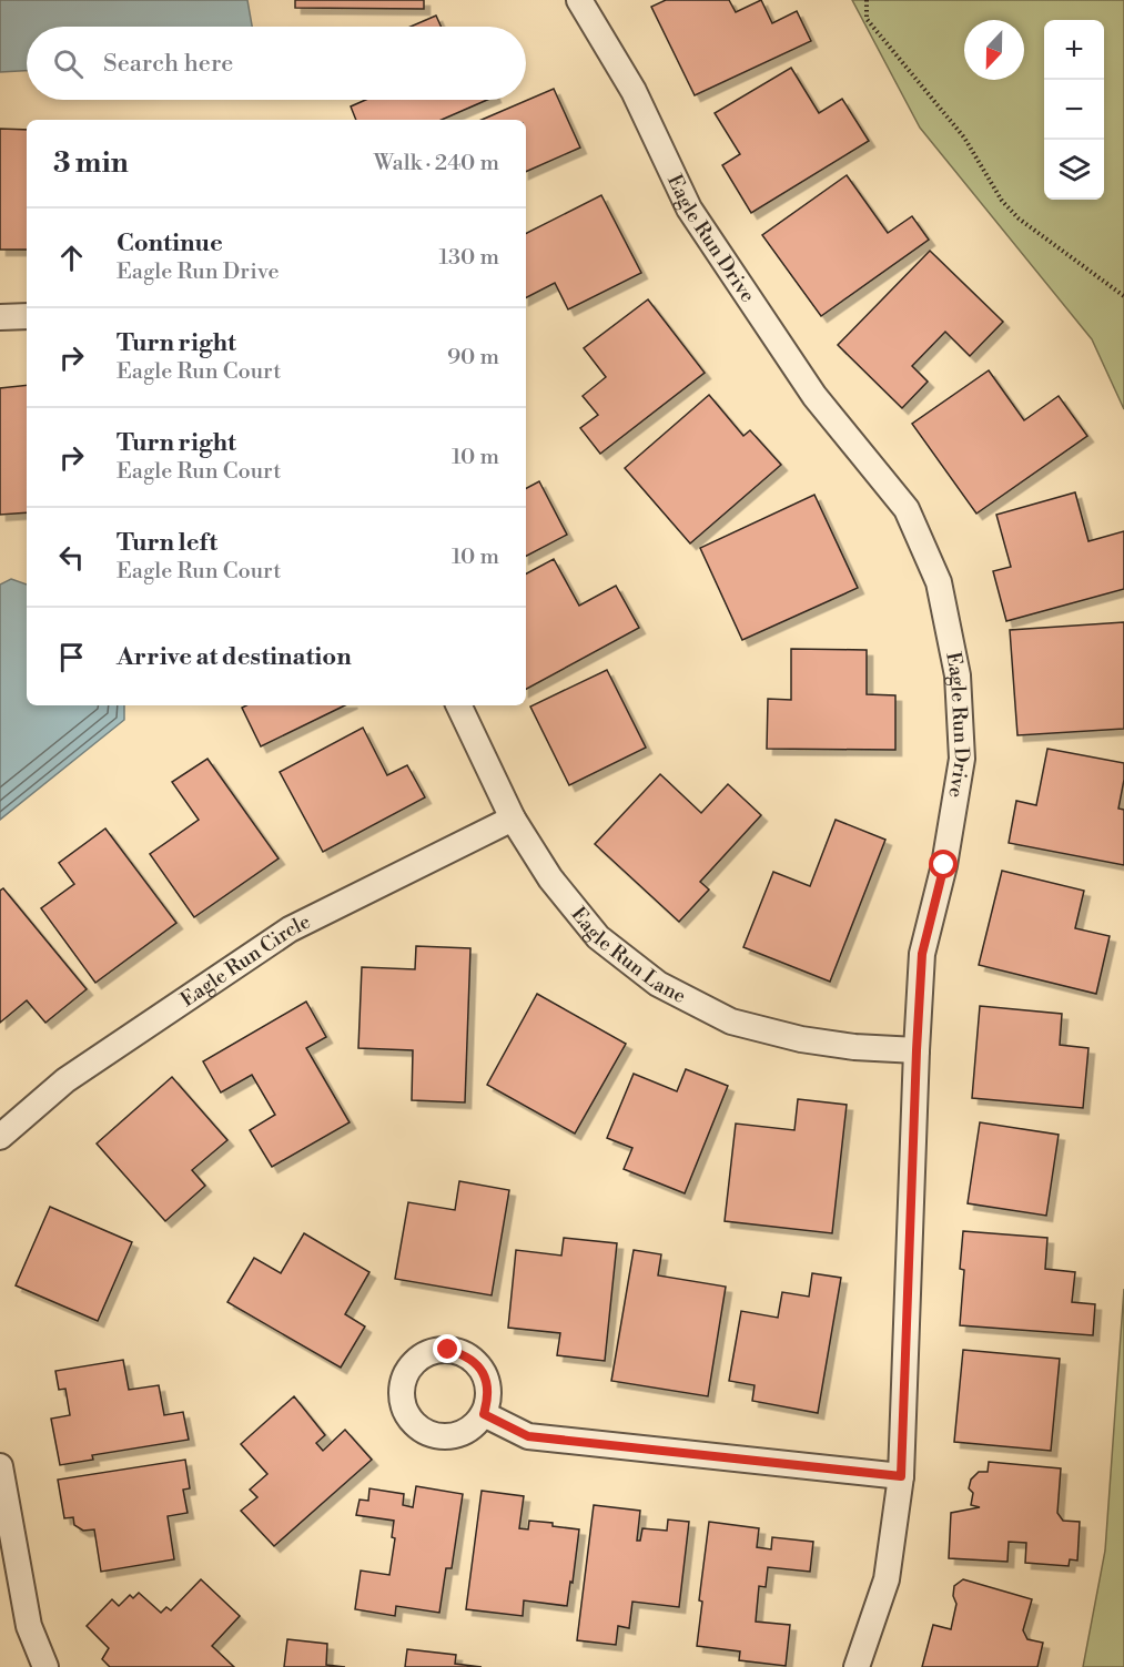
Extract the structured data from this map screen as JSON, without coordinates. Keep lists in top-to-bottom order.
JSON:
{
  "streets": {
    "street": ["Eagle Run Drive", "Eagle Run Lane", "Eagle Run Circle"]
  },
  "crossings": [
    ["Eagle Run Drive", "Eagle Run Lane"],
    ["Eagle Run Lane", "Eagle Run Circle"]
  ],
  "north": "bottom",
  "page": {
    "map_buttons": ["+", "−"],
    "search": "Search here",
    "heading": ["3 min", "Walk · 240 m"],
    "list": [
      ["Continue", "Eagle Run Drive", "130 m"],
      ["Turn right", "Eagle Run Court", "90 m"],
      ["Turn right", "Eagle Run Court", "10 m"],
      ["Turn left", "Eagle Run Court", "10 m"],
      "Arrive at destination"
    ]
  }
}
